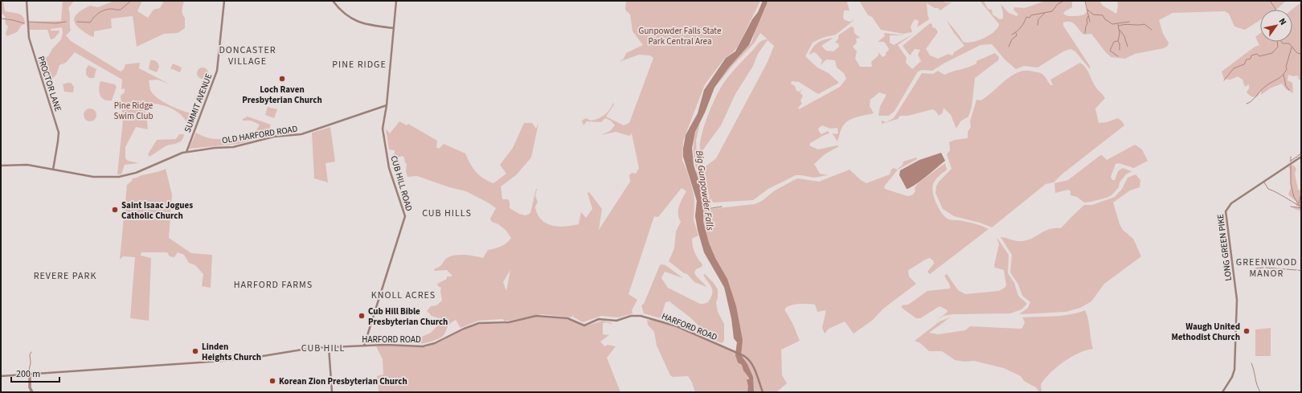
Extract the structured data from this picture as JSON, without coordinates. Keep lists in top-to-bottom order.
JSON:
{
  "streets": {
    "street": [
      "PROCTOR LANE",
      "SUMMIT AVENUE",
      "OLD HARFORD ROAD",
      "CUB HILL ROAD",
      "LONG GREEN PIKE",
      "HARFORD ROAD"
    ]
  },
  "crossings": [
    ["PROCTOR LANE", "OLD HARFORD ROAD"],
    ["SUMMIT AVENUE", "OLD HARFORD ROAD"],
    ["OLD HARFORD ROAD", "CUB HILL ROAD"],
    ["CUB HILL ROAD", "HARFORD ROAD"]
  ],
  "districts": [
    "DONCASTER VILLAGE",
    "PINE RIDGE",
    "CUB HILLS",
    "GREENWOOD MANOR",
    "REVERE PARK",
    "HARFORD FARMS",
    "KNOLL ACRES",
    "CUB HILL"
  ],
  "water": ["Big Gunpowder Falls"],
  "parks": ["Gunpowder Falls State Park Central Area", "Pine Ridge Swim Club"],
  "places": [
    "Loch Raven Presbyterian Church",
    "Saint Isaac Jogues Catholic Church",
    "Cub Hill Bible Presbyterian Church",
    "Waugh United Methodist Church",
    "Linden Heights Church",
    "Korean Zion Presbyterian Church"
  ],
  "scale_bar": "200 m",
  "north": "top right"
}
